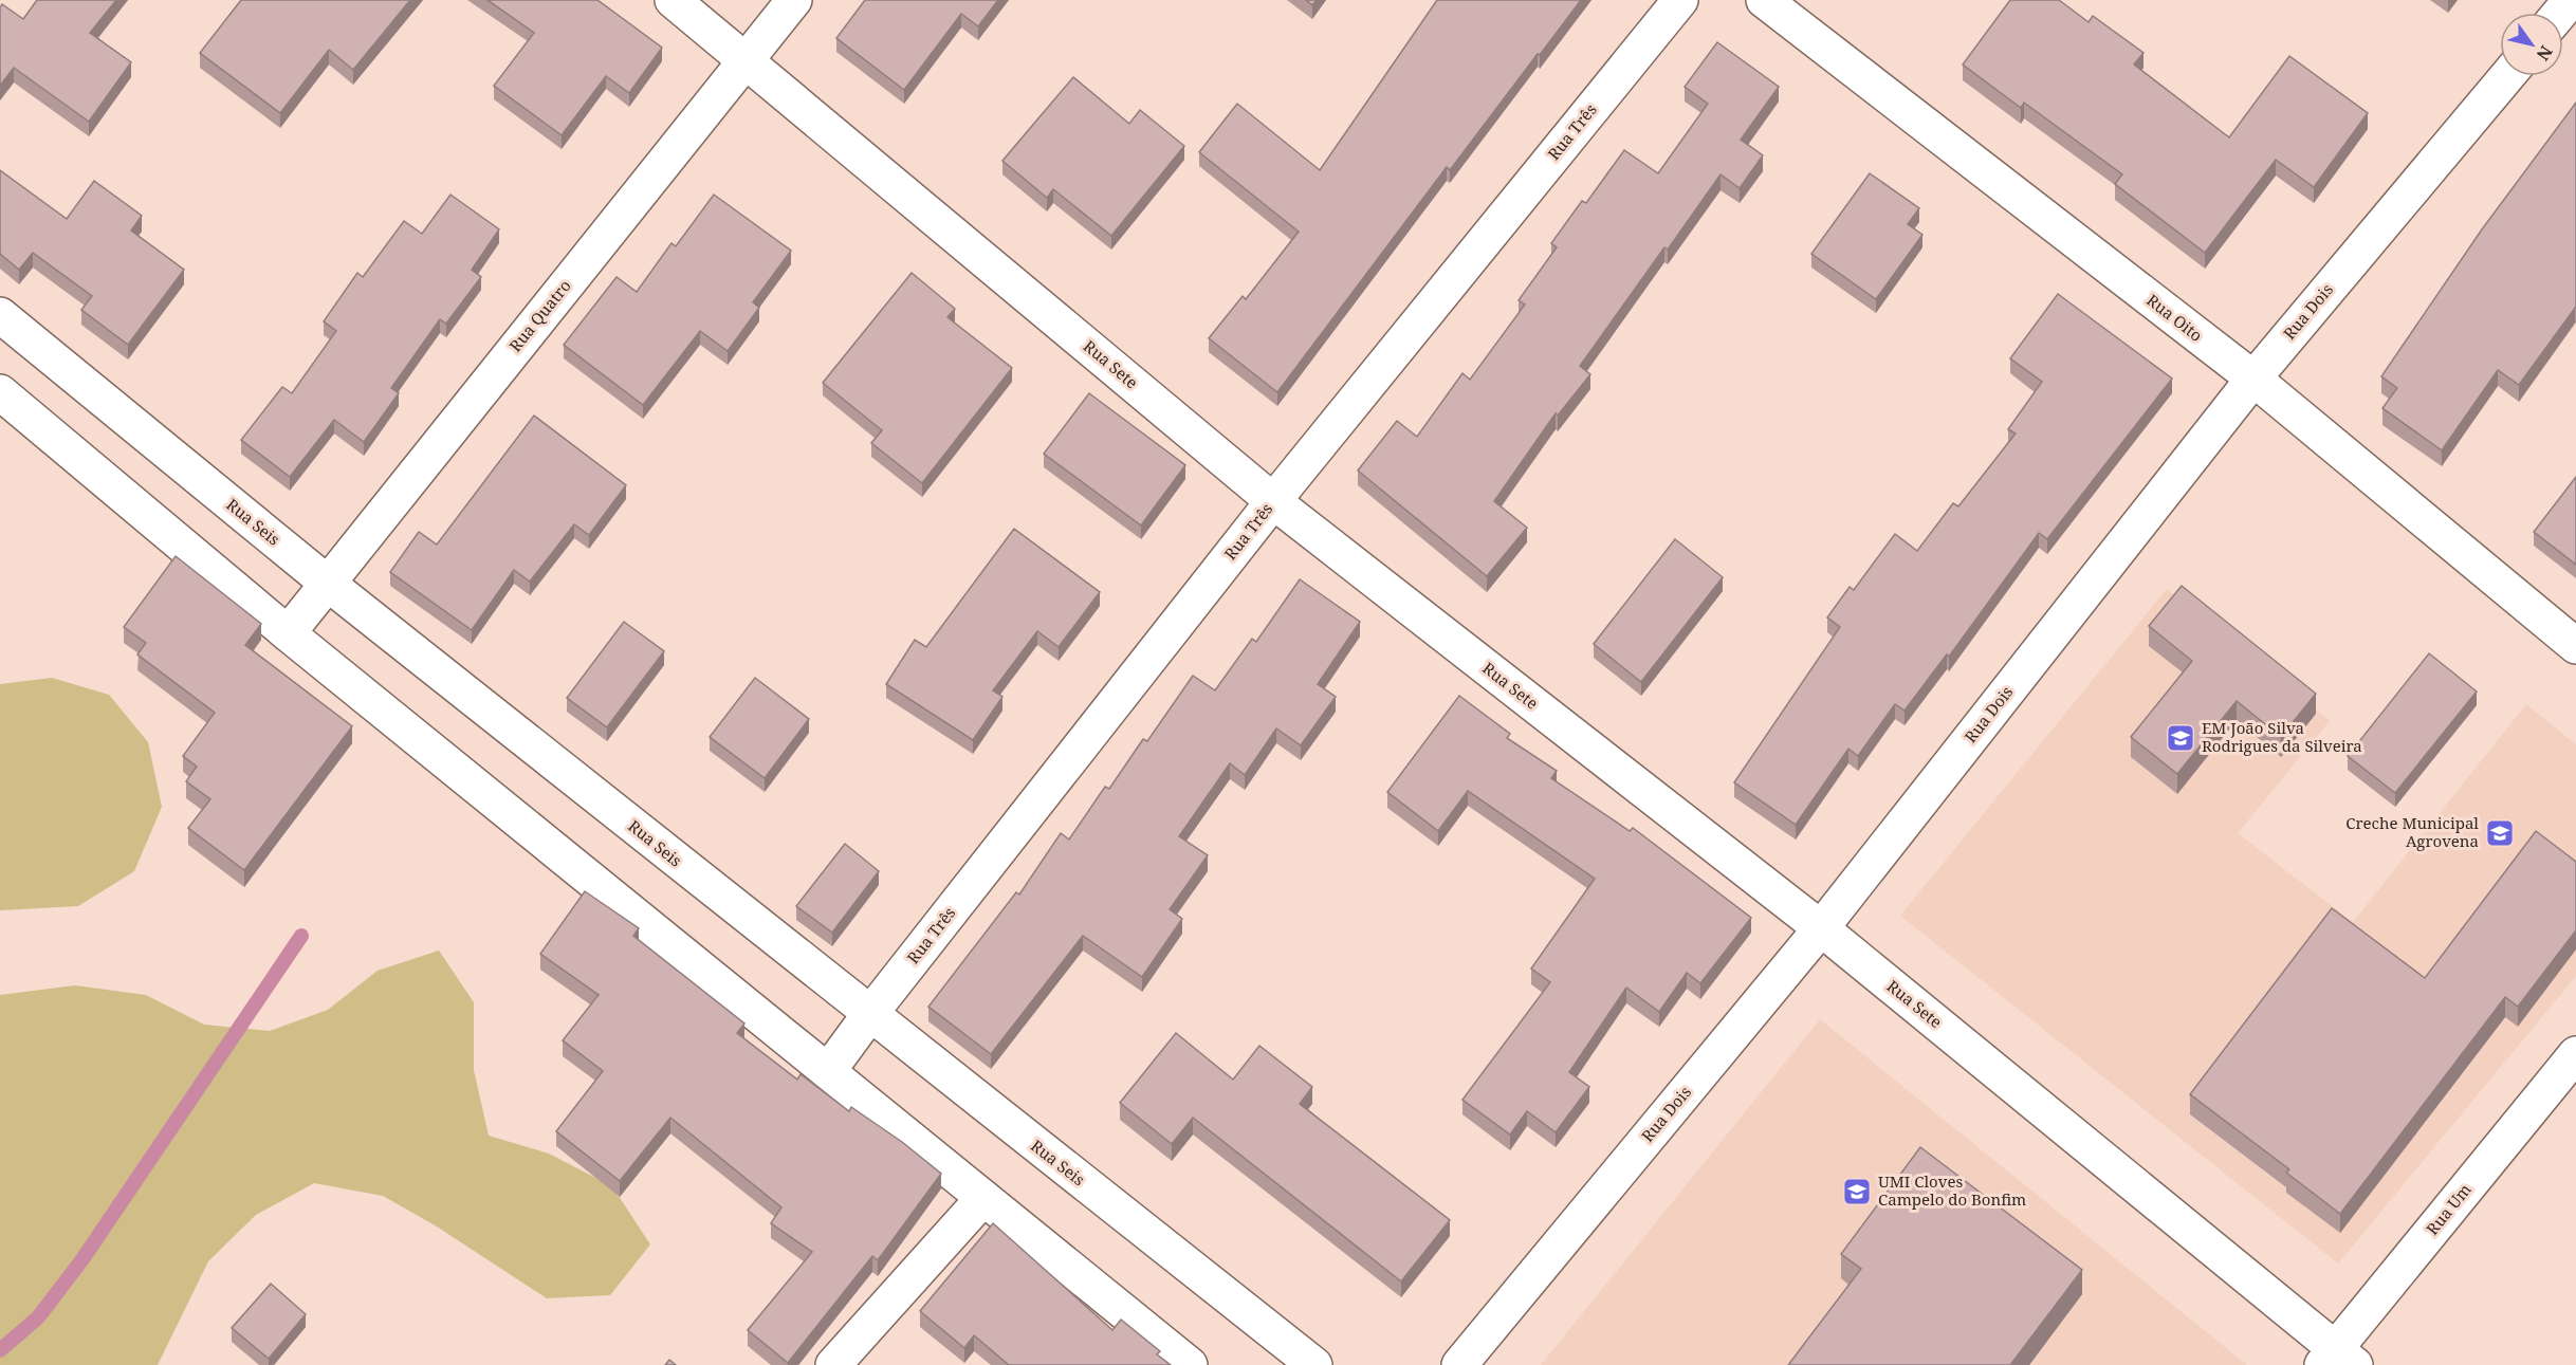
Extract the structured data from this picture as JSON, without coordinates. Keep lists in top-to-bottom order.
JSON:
{
  "streets": {
    "street": [
      "Rua Três",
      "Rua Dois",
      "Rua Quatro",
      "Rua Oito",
      "Rua Sete",
      "Rua Seis",
      "Rua Um"
    ]
  },
  "crossings": [
    ["Rua Três", "Rua Sete"],
    ["Rua Três", "Rua Seis"],
    ["Rua Dois", "Rua Oito"],
    ["Rua Dois", "Rua Sete"],
    ["Rua Quatro", "Rua Sete"],
    ["Rua Quatro", "Rua Seis"],
    ["Rua Sete", "Rua Um"]
  ],
  "places": {
    "school or university": ["EM João Silva Rodrigues da Silveira", "Creche Municipal Agrovena", "UMI Cloves Campelo do Bonfim"]
  },
  "north": "bottom right"
}
